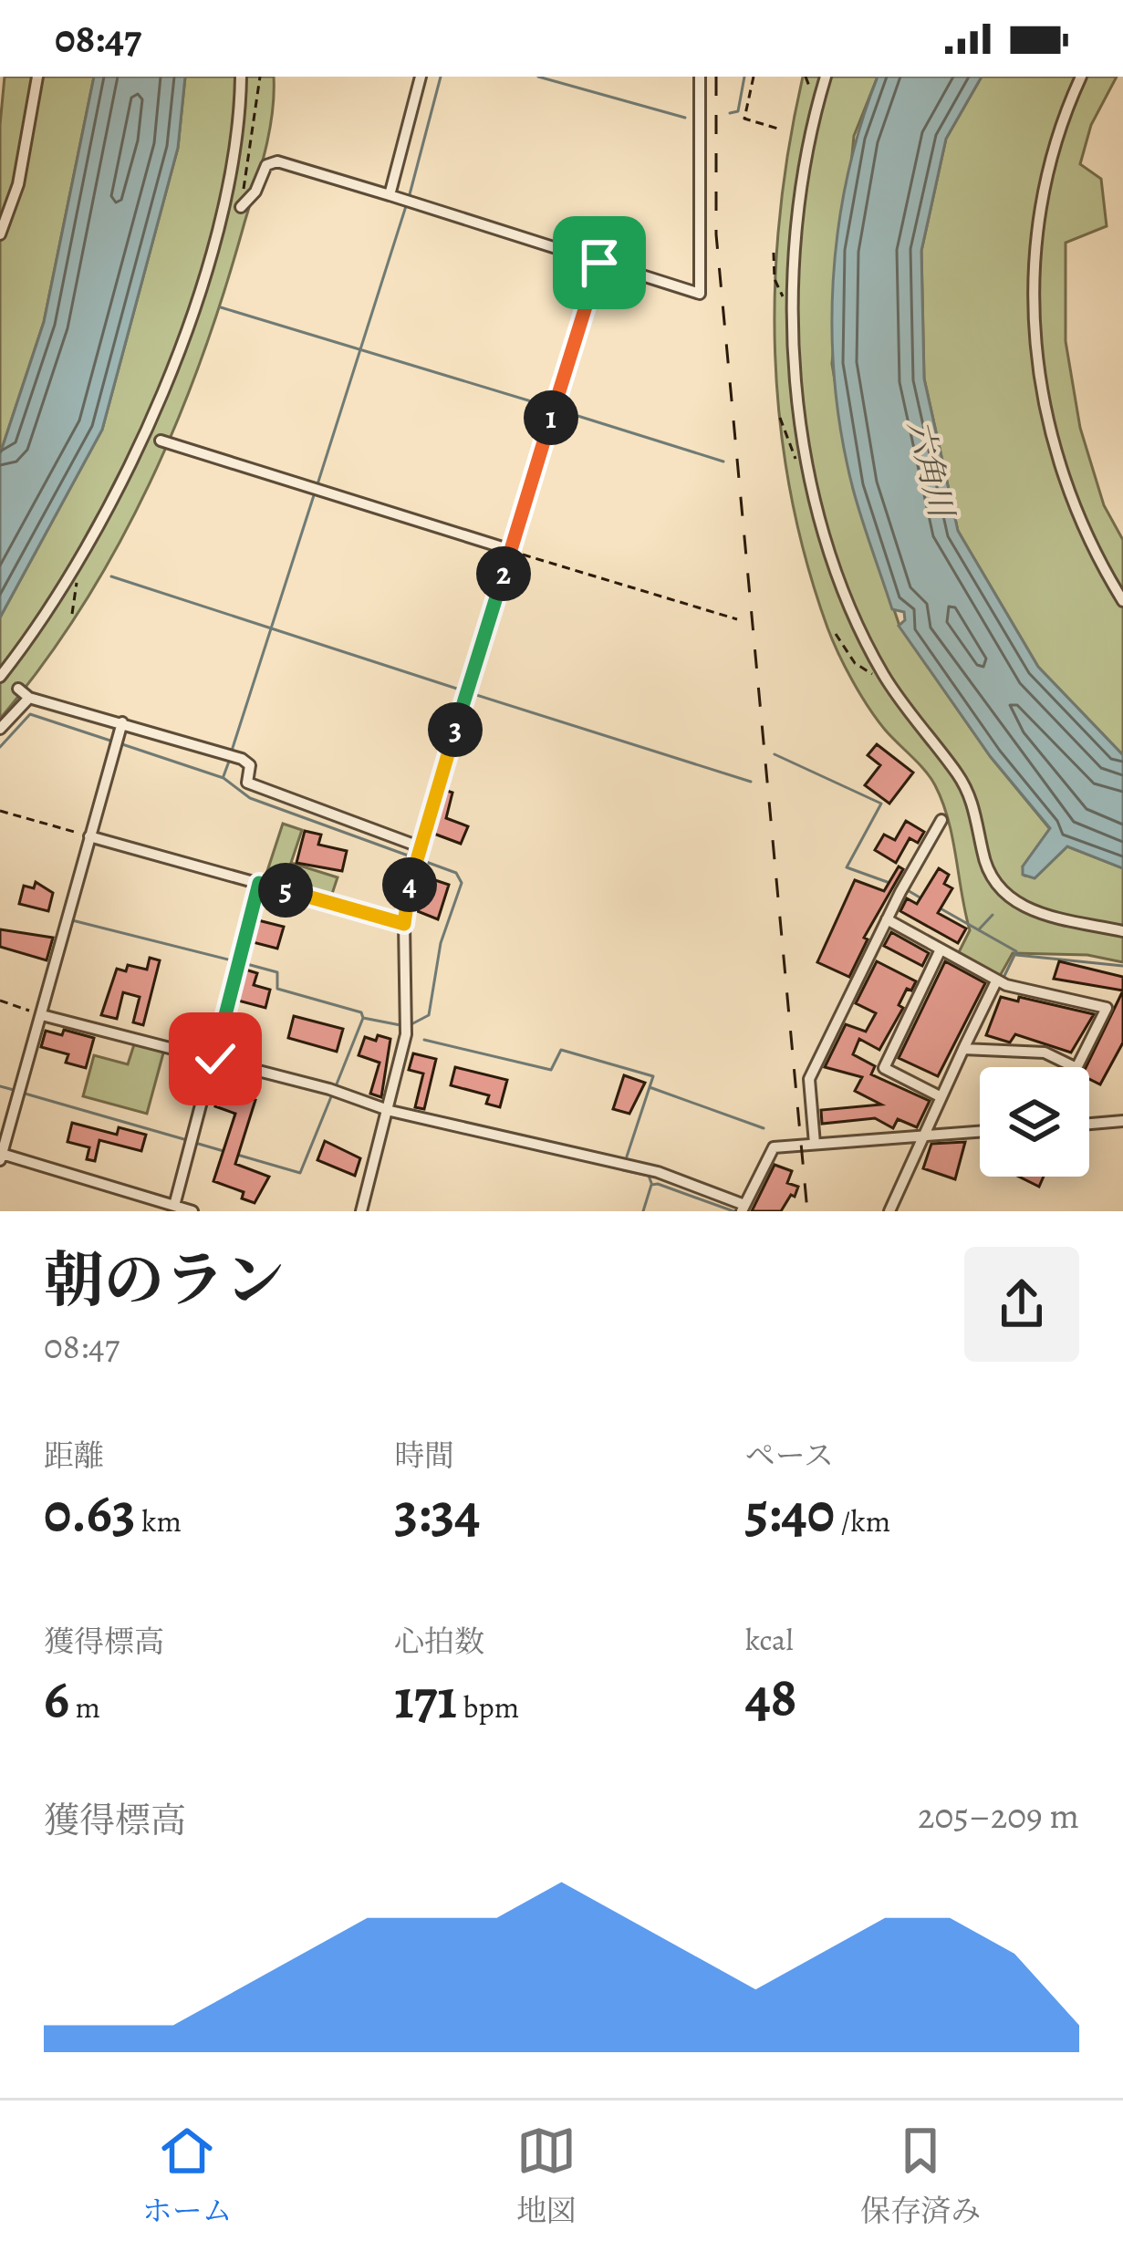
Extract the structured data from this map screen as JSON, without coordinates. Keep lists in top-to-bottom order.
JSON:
{
  "water": ["六角川"],
  "page": {
    "status": "08:47",
    "pins": [
      "1",
      "2",
      "3",
      "4",
      "5"
    ],
    "heading": ["朝のラン", "08:47"],
    "stats": [
      ["距離", "0.63 km"],
      ["時間", "3:34"],
      ["ペース", "5:40 /km"],
      ["獲得標高", "6 m"],
      ["心拍数", "171 bpm"],
      ["kcal", "48"]
    ],
    "chart": ["獲得標高", "205–209 m"],
    "tabs": ["ホーム", "地図", "保存済み"]
  }
}
